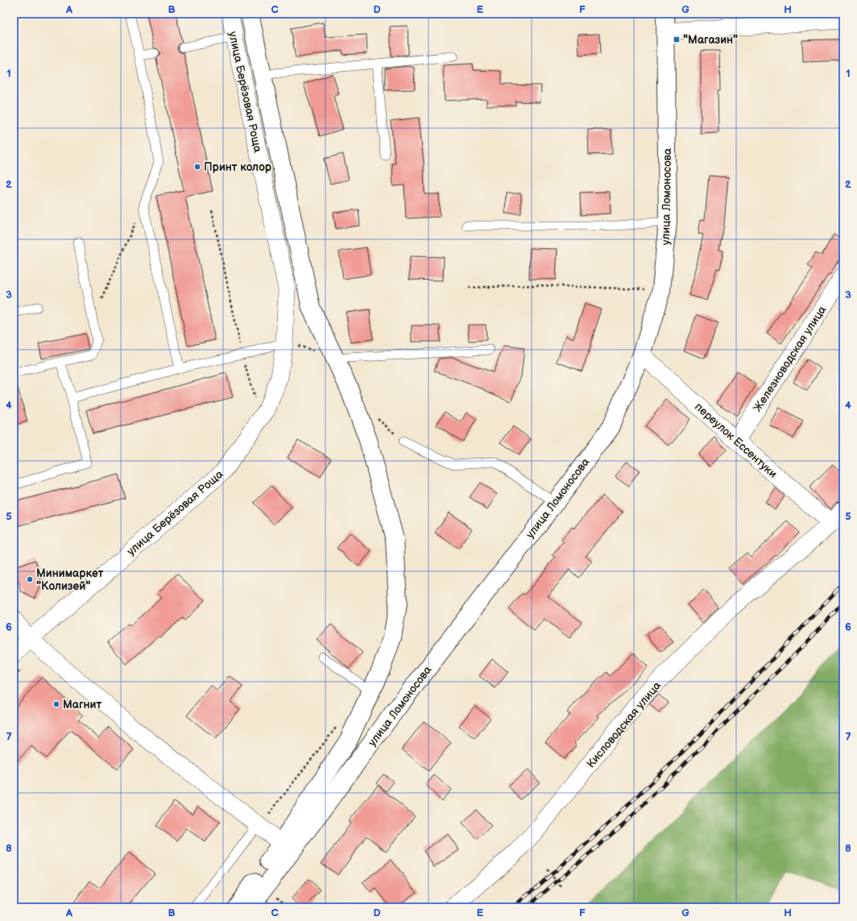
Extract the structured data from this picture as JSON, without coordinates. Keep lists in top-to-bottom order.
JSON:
{
  "streets": {
    "main road": ["улица Ломоносова"],
    "street": [
      "улица Берёзовая Роща",
      "Железноводская улица",
      "переулок Ессентуки",
      "Кисловодская улица"
    ]
  },
  "crossings": [
    ["улица Ломоносова", "переулок Ессентуки"],
    ["Железноводская улица", "переулок Ессентуки"],
    ["переулок Ессентуки", "Кисловодская улица"]
  ],
  "places": {
    "transit": ["\"Магазин\""],
    "other": ["Принт колор", "Минимаркет \"Колизей\"", "Магнит"]
  },
  "grid": {
    "columns": [
      "A",
      "B",
      "C",
      "D",
      "E",
      "F",
      "G",
      "H"
    ],
    "rows": [
      "1",
      "2",
      "3",
      "4",
      "5",
      "6",
      "7",
      "8"
    ]
  }
}
